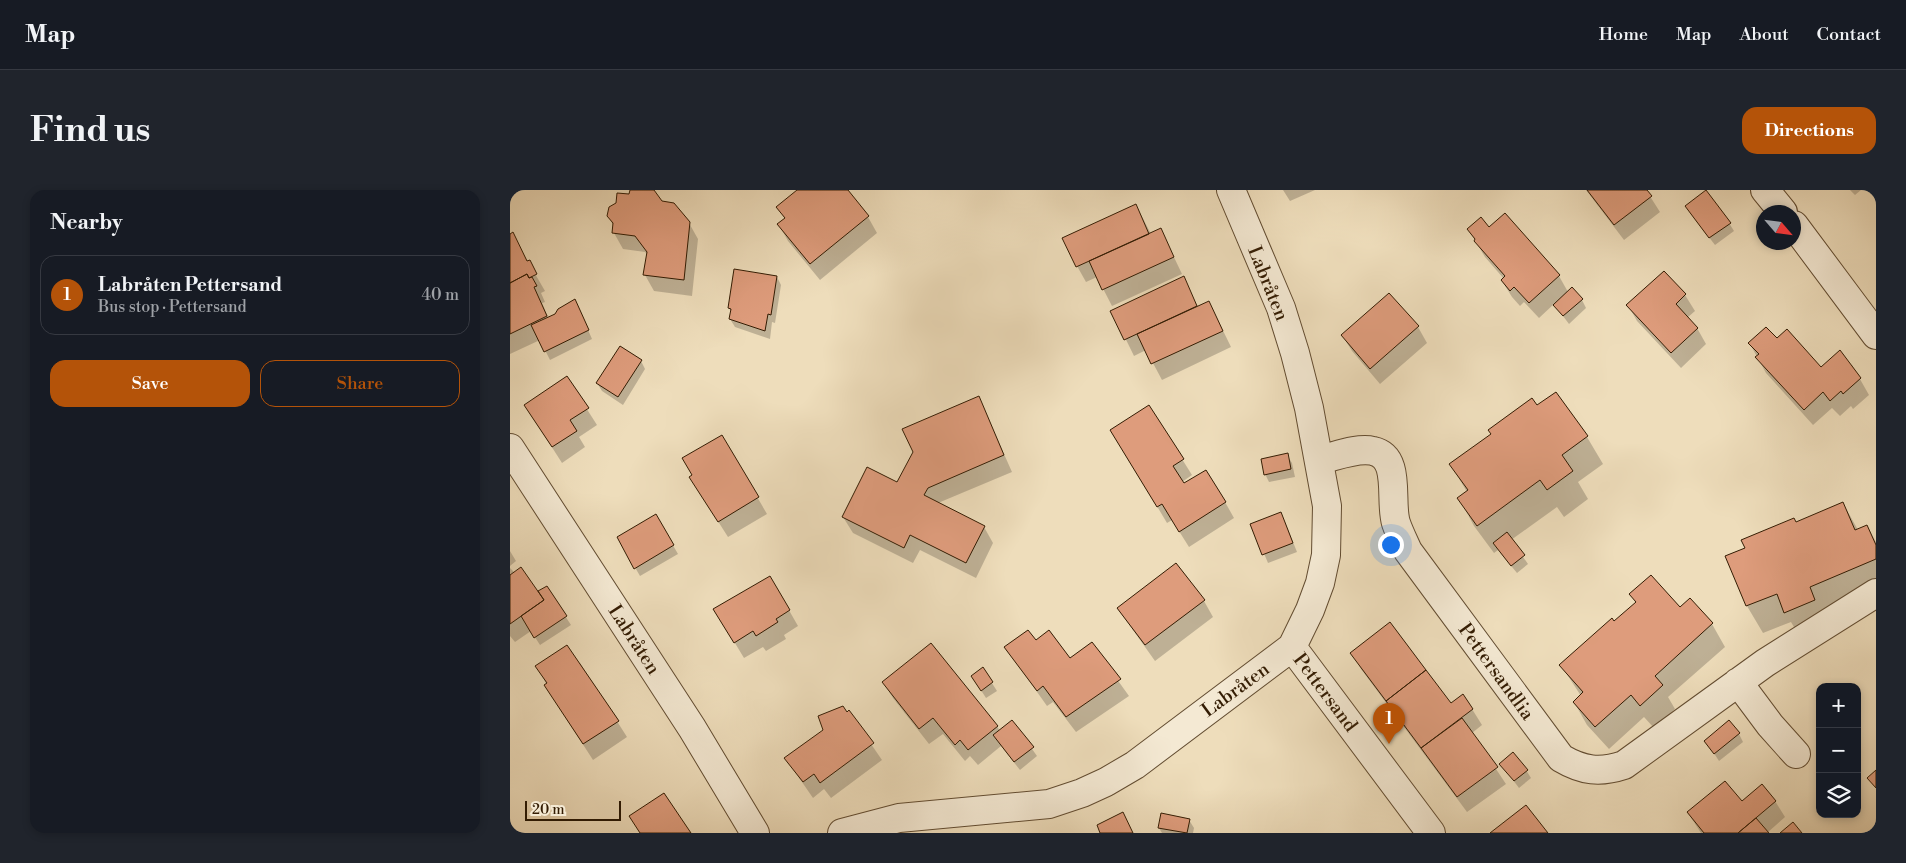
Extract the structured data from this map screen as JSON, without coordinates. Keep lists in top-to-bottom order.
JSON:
{
  "streets": {
    "street": ["Labråten", "Pettersandlia", "Pettersand"]
  },
  "crossings": [
    ["Labråten", "Pettersandlia"],
    ["Labråten", "Pettersand"]
  ],
  "scale_bar": "20 m",
  "north": "bottom right",
  "page": {
    "header": "Map",
    "nav": [
      "Home",
      "Map",
      "About",
      "Contact"
    ],
    "buttons": [
      "Directions",
      ["Save", "Share"]
    ],
    "title": "Find us",
    "heading": "Nearby",
    "list": [
      {
        "mark": "1",
        "name": "Labråten Pettersand",
        "note": "Bus stop · Pettersand",
        "value": "40 m"
      }
    ],
    "map_buttons": ["+", "−"],
    "pins": "1",
    "scale": "20 m"
  }
}
